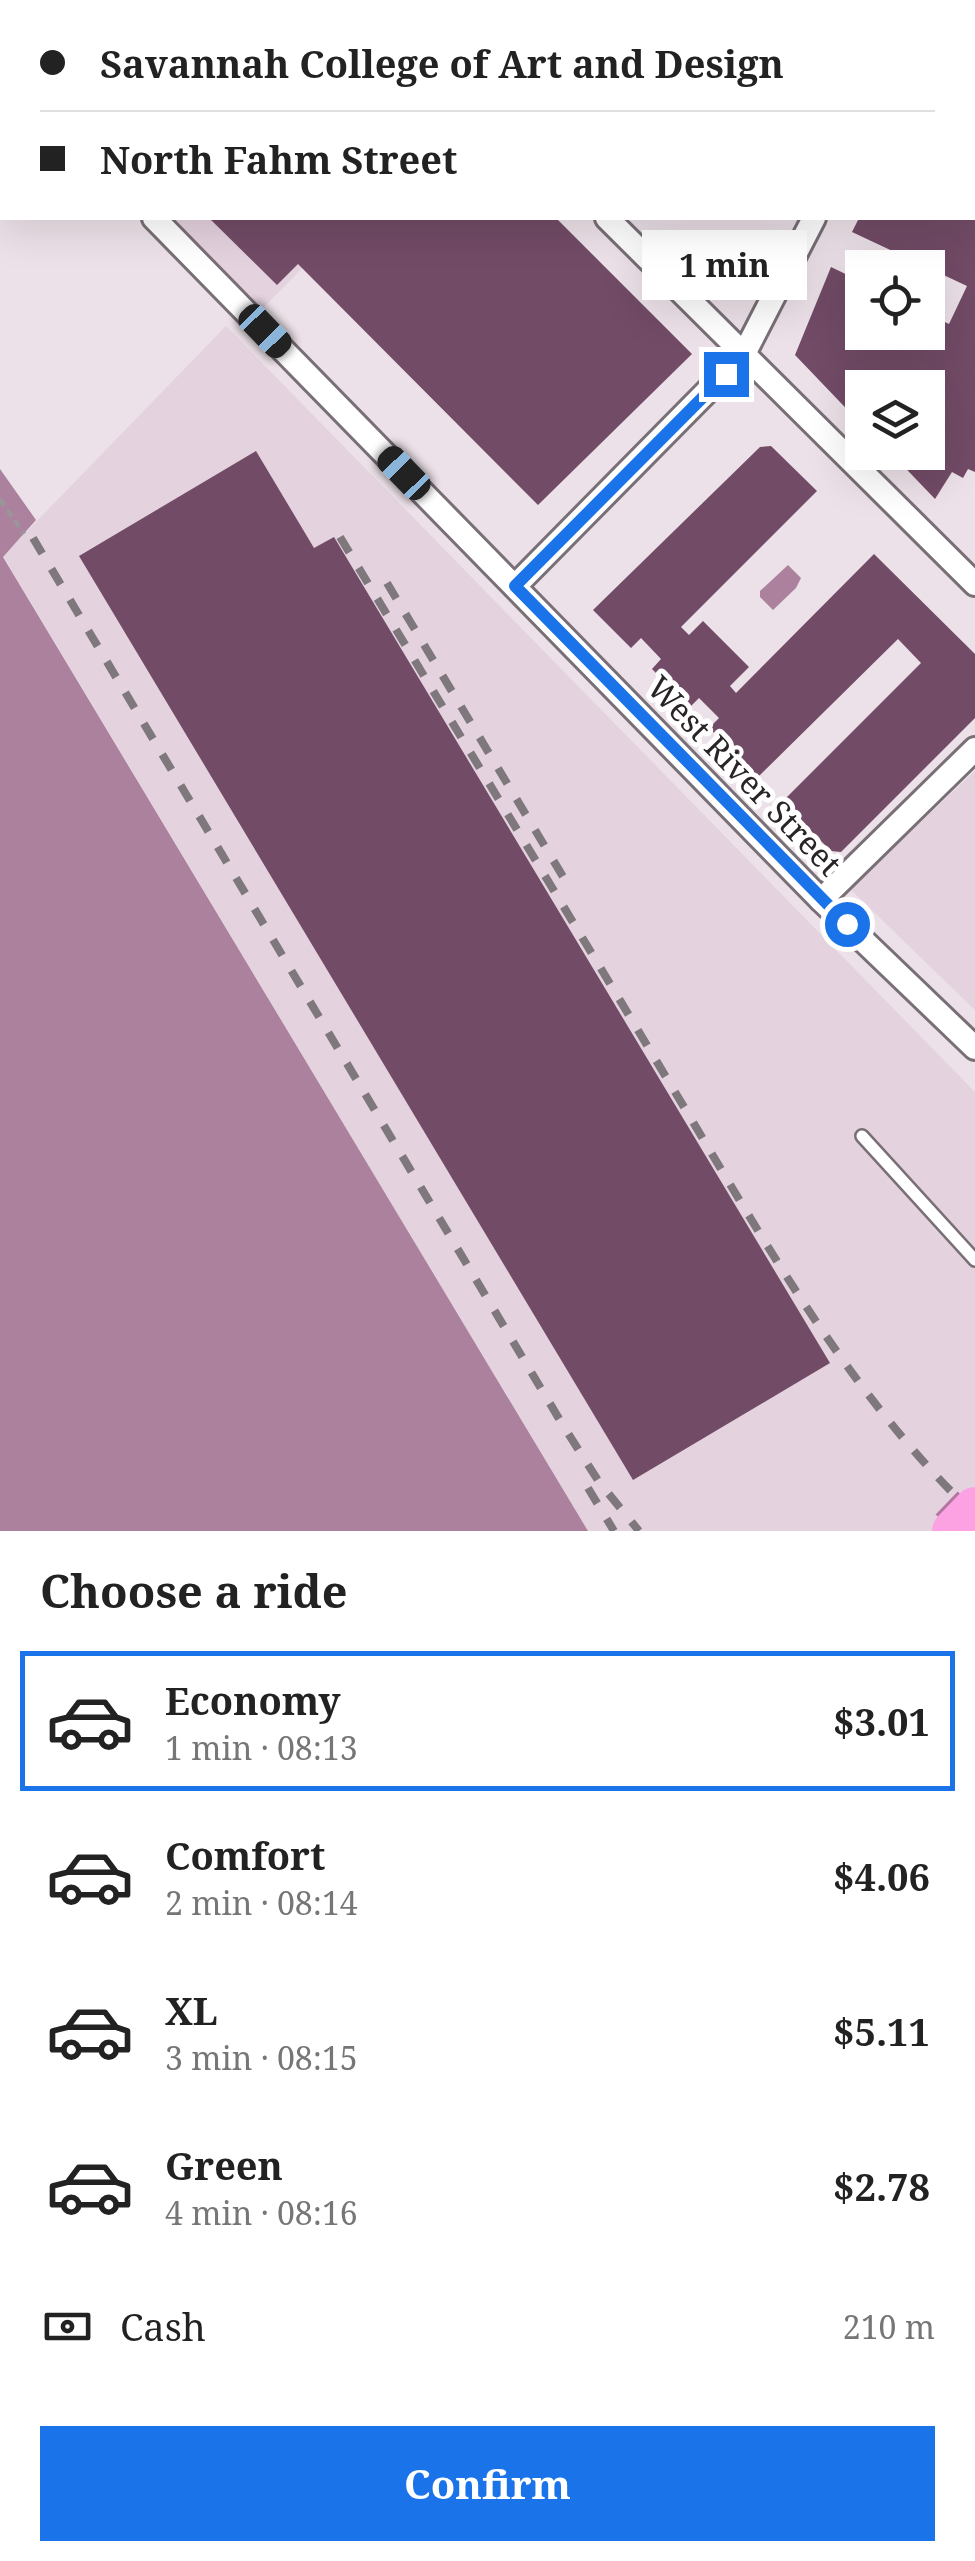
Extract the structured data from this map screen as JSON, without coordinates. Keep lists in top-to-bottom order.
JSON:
{
  "streets": {
    "street": ["West River Street"]
  },
  "page": {
    "banner": ["Savannah College of Art and Design", "North Fahm Street"],
    "bubble": "1 min",
    "heading": "Choose a ride",
    "list": [
      {
        "name": "Economy",
        "note": "1 min · 08:13",
        "value": "$3.01"
      },
      {
        "name": "Comfort",
        "note": "2 min · 08:14",
        "value": "$4.06"
      },
      {
        "name": "XL",
        "note": "3 min · 08:15",
        "value": "$5.11"
      },
      {
        "name": "Green",
        "note": "4 min · 08:16",
        "value": "$2.78"
      }
    ],
    "pay": ["Cash", "210 m"],
    "buttons": "Confirm"
  }
}
